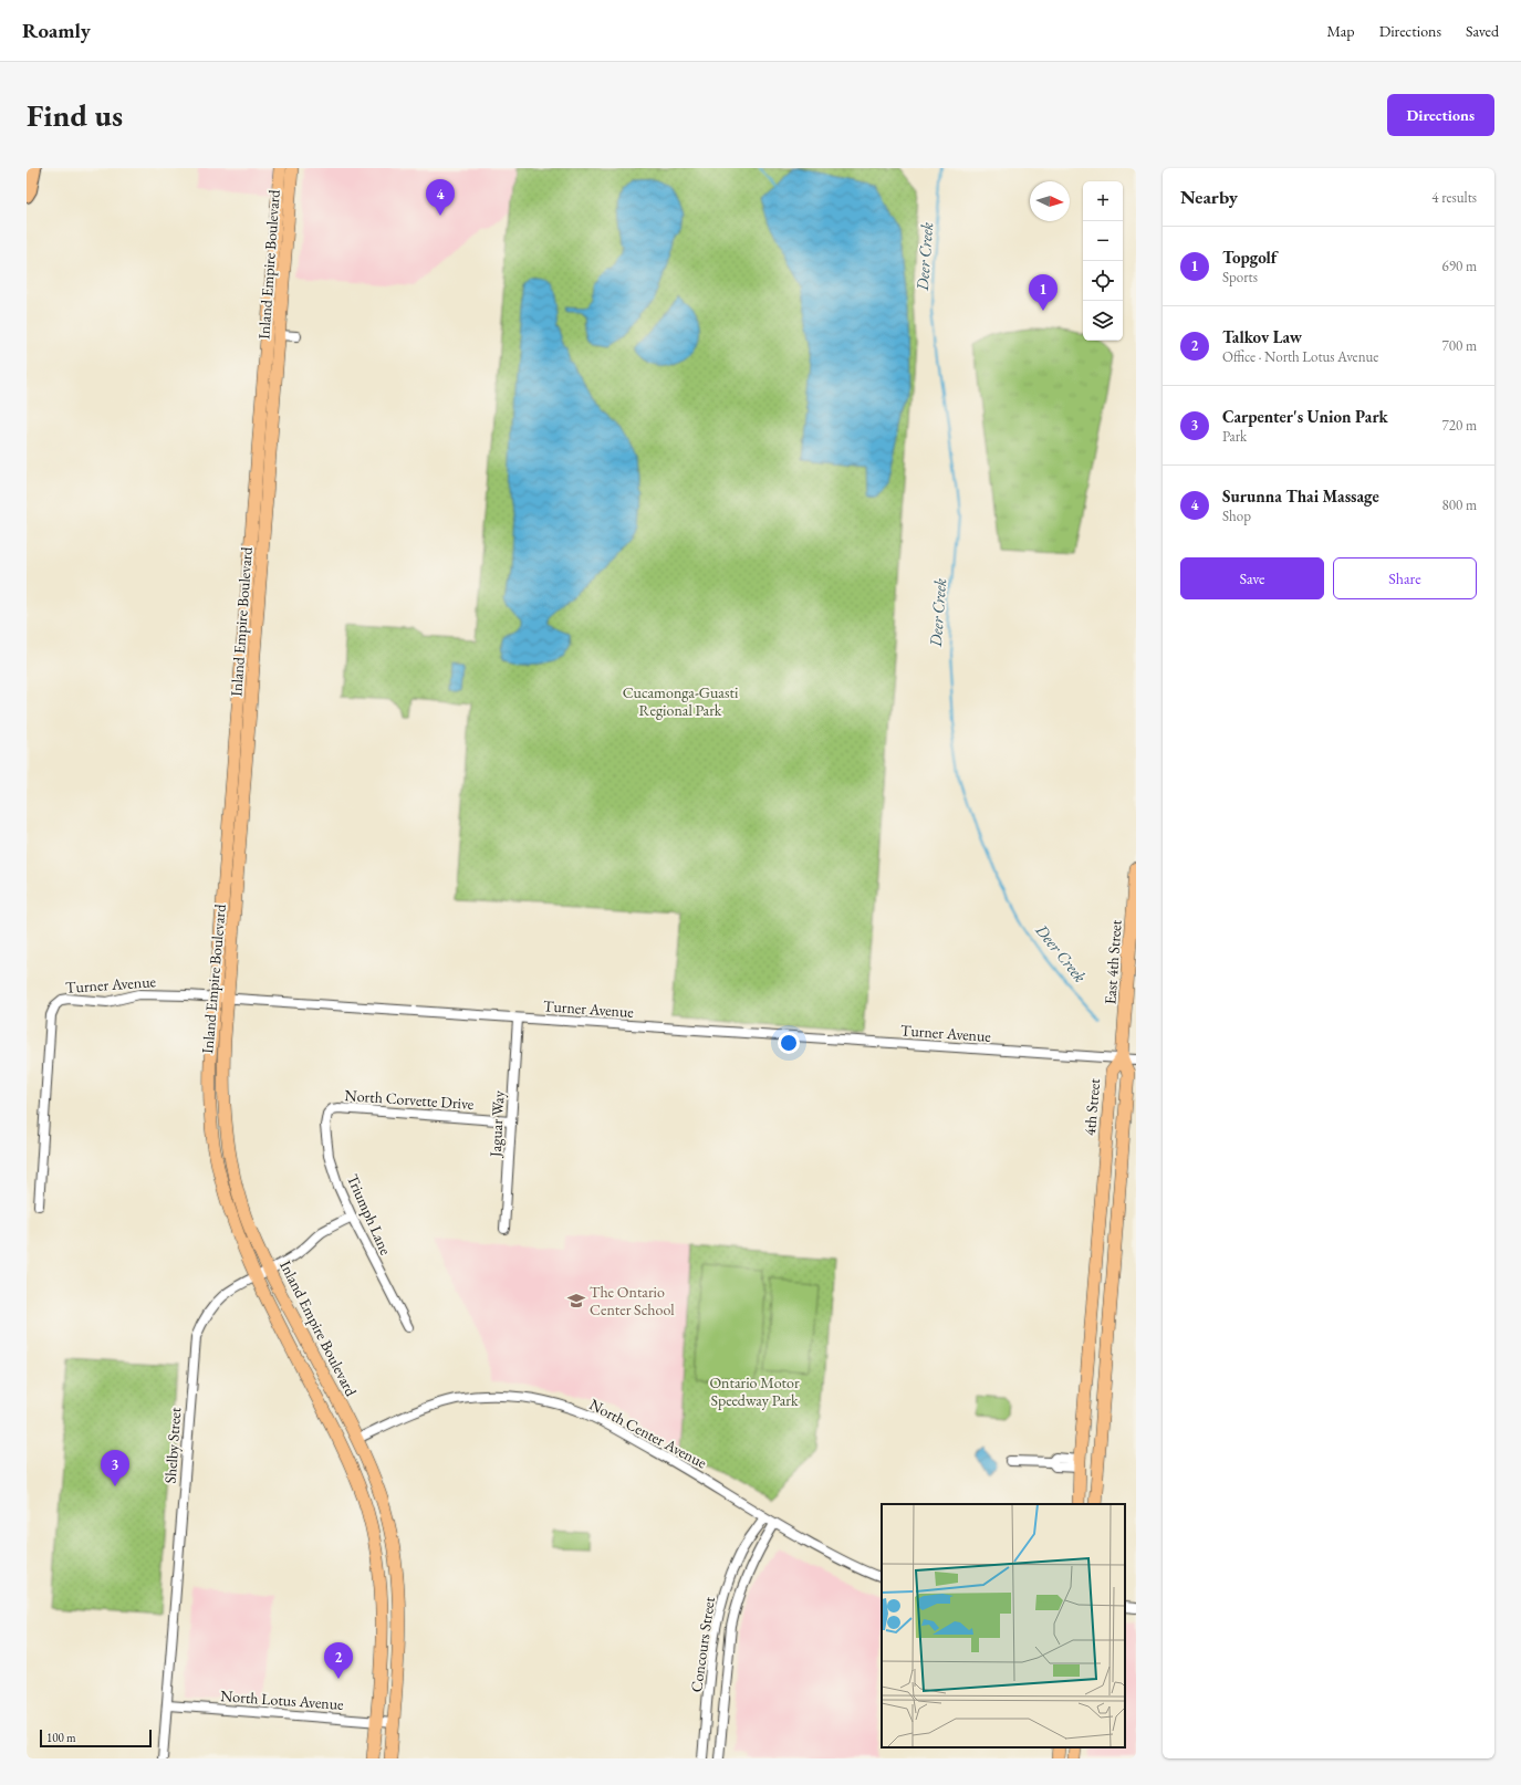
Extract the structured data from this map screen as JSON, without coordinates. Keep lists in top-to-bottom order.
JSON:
{
  "streets": {
    "main road": ["Inland Empire Boulevard", "East 4th Street", "4th Street"],
    "street": [
      "Turner Avenue",
      "North Corvette Drive",
      "Jaguar Way",
      "Triumph Lane",
      "North Center Avenue",
      "Shelby Street",
      "Concours Street",
      "North Lotus Avenue"
    ]
  },
  "crossings": [
    ["Inland Empire Boulevard", "Turner Avenue"],
    ["Inland Empire Boulevard", "North Center Avenue"],
    ["Inland Empire Boulevard", "Shelby Street"],
    ["Inland Empire Boulevard", "North Lotus Avenue"],
    ["East 4th Street", "Turner Avenue"],
    ["East 4th Street", "4th Street"],
    ["Turner Avenue", "4th Street"],
    ["Turner Avenue", "Jaguar Way"],
    ["North Corvette Drive", "Jaguar Way"],
    ["North Corvette Drive", "Triumph Lane"],
    ["Triumph Lane", "Shelby Street"],
    ["North Center Avenue", "Concours Street"],
    ["Shelby Street", "North Lotus Avenue"]
  ],
  "water": ["Deer Creek"],
  "parks": ["Cucamonga-Guasti Regional Park", "Ontario Motor Speedway Park"],
  "places": {
    "school or university": ["The Ontario Center School"]
  },
  "scale_bar": "100 m",
  "north": "right",
  "page": {
    "header": "Roamly",
    "nav": ["Map", "Directions", "Saved"],
    "buttons": [
      "Directions",
      ["Save", "Share"]
    ],
    "title": "Find us",
    "heading": ["Nearby", "4 results"],
    "pins": [
      "4",
      "1",
      "3",
      "2"
    ],
    "map_buttons": ["+", "−"],
    "list": [
      {
        "mark": "1",
        "name": "Topgolf",
        "note": "Sports",
        "value": "690 m"
      },
      {
        "mark": "2",
        "name": "Talkov Law",
        "note": "Office · North Lotus Avenue",
        "value": "700 m"
      },
      {
        "mark": "3",
        "name": "Carpenter's Union Park",
        "note": "Park",
        "value": "720 m"
      },
      {
        "mark": "4",
        "name": "Surunna Thai Massage",
        "note": "Shop",
        "value": "800 m"
      }
    ],
    "scale": "100 m"
  }
}
